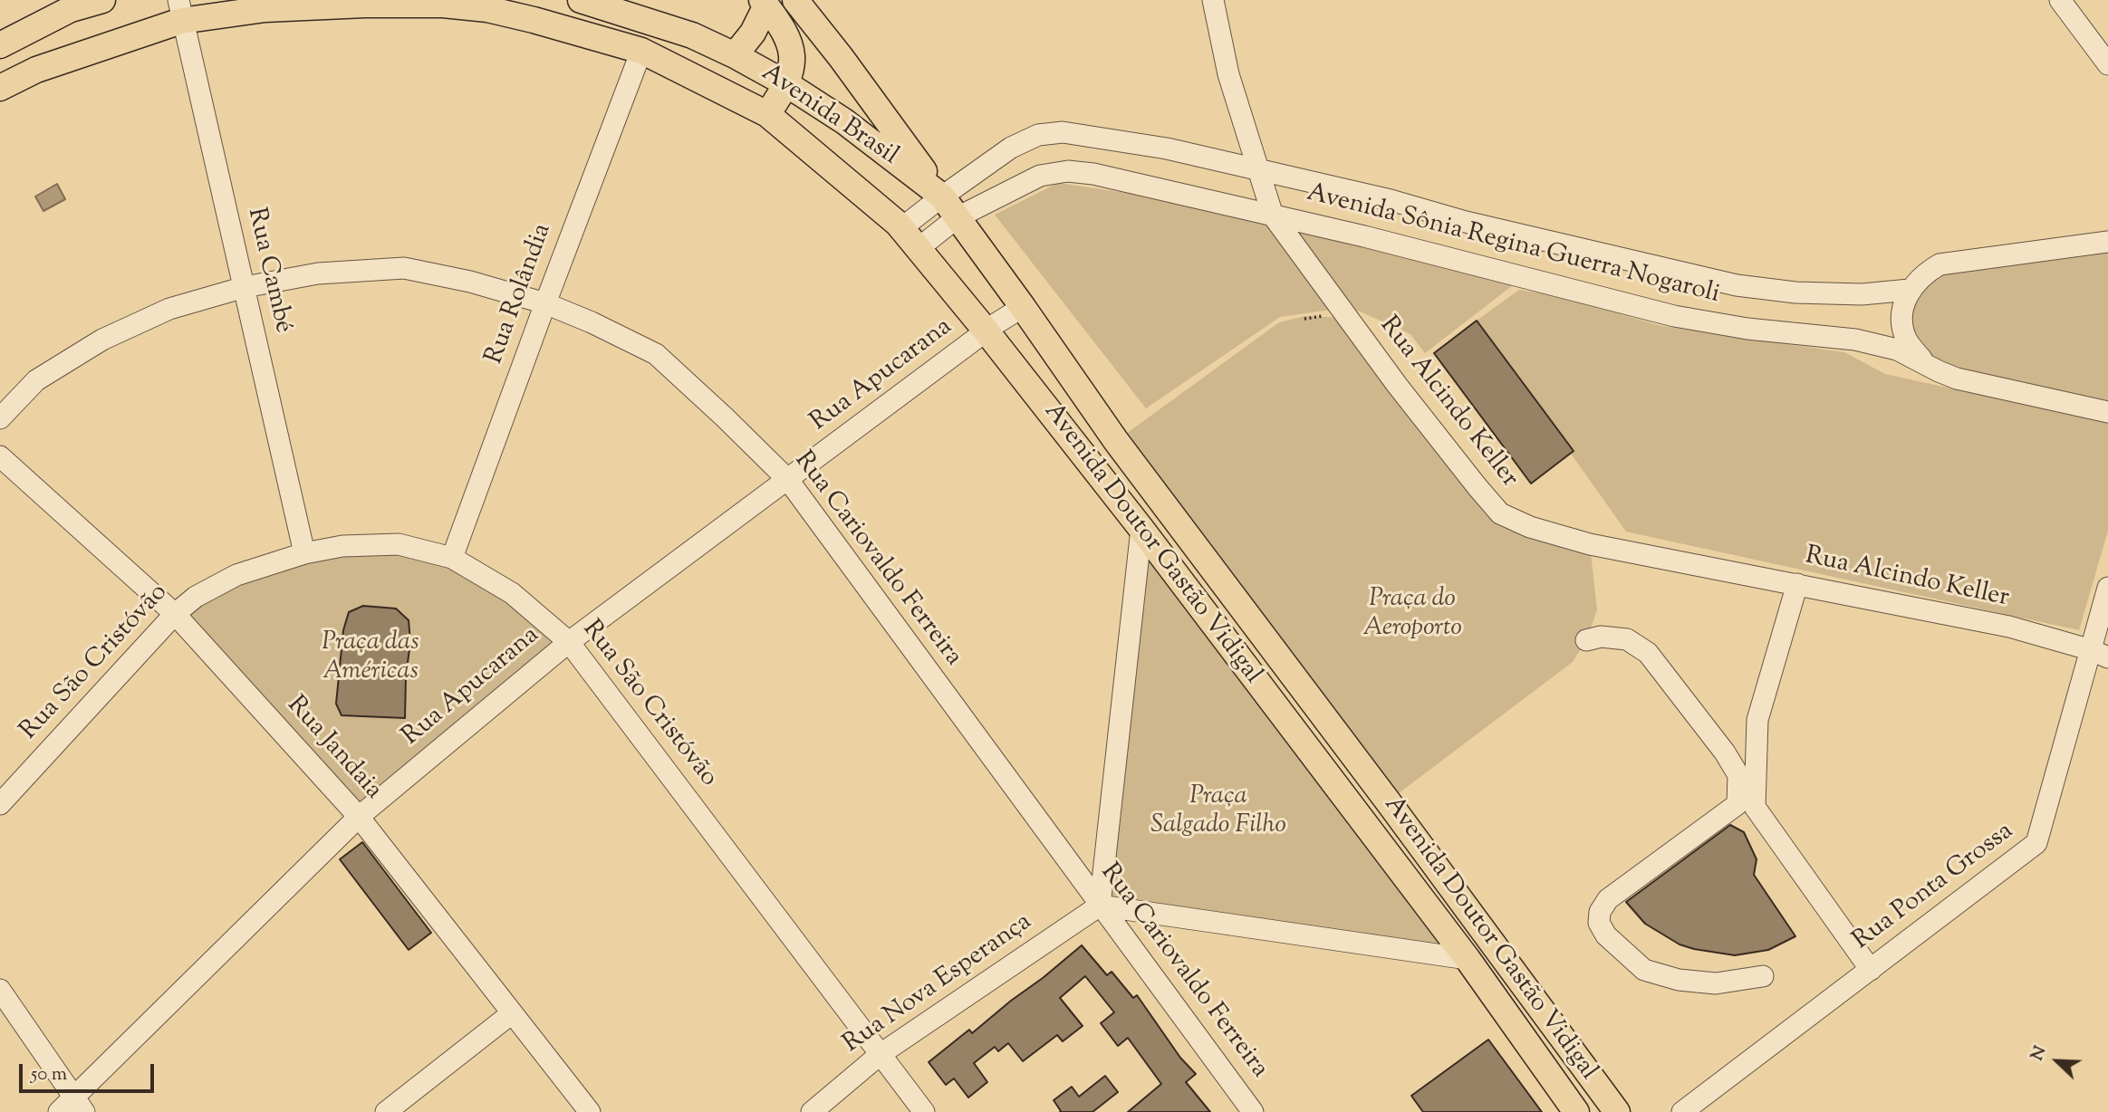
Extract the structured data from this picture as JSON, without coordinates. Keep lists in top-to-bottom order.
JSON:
{
  "streets": {
    "main road": ["Avenida Brasil", "Avenida Doutor Gastão Vidigal"],
    "street": [
      "Avenida Sônia Regina Guerra Nogaroli",
      "Rua Cambé",
      "Rua Rolândia",
      "Rua Apucarana",
      "Rua Alcindo Keller",
      "Rua Cariovaldo Ferreira",
      "Rua São Cristóvão",
      "Rua Jandaia",
      "Rua Ponta Grossa",
      "Rua Nova Esperança"
    ]
  },
  "crossings": [
    ["Avenida Brasil", "Avenida Sônia Regina Guerra Nogaroli"],
    ["Avenida Brasil", "Rua Cambé"],
    ["Avenida Brasil", "Rua Rolândia"],
    ["Avenida Brasil", "Rua Apucarana"],
    ["Avenida Brasil", "Avenida Doutor Gastão Vidigal"],
    ["Avenida Sônia Regina Guerra Nogaroli", "Rua Alcindo Keller"],
    ["Avenida Sônia Regina Guerra Nogaroli", "Avenida Doutor Gastão Vidigal"],
    ["Rua Cambé", "Rua Cariovaldo Ferreira"],
    ["Rua Cambé", "Rua São Cristóvão"],
    ["Rua Rolândia", "Rua Cariovaldo Ferreira"],
    ["Rua Rolândia", "Rua São Cristóvão"],
    ["Rua Apucarana", "Avenida Doutor Gastão Vidigal"],
    ["Rua Apucarana", "Rua Cariovaldo Ferreira"],
    ["Rua Apucarana", "Rua São Cristóvão"],
    ["Rua Apucarana", "Rua Jandaia"],
    ["Rua Alcindo Keller", "Rua Ponta Grossa"],
    ["Rua Cariovaldo Ferreira", "Rua Nova Esperança"],
    ["Rua São Cristóvão", "Rua Jandaia"],
    ["Rua São Cristóvão", "Rua Nova Esperança"]
  ],
  "parks": ["Praça do Aeroporto", "Praça das Américas", "Praça Salgado Filho"],
  "scale_bar": "50 m",
  "north": "top left"
}
